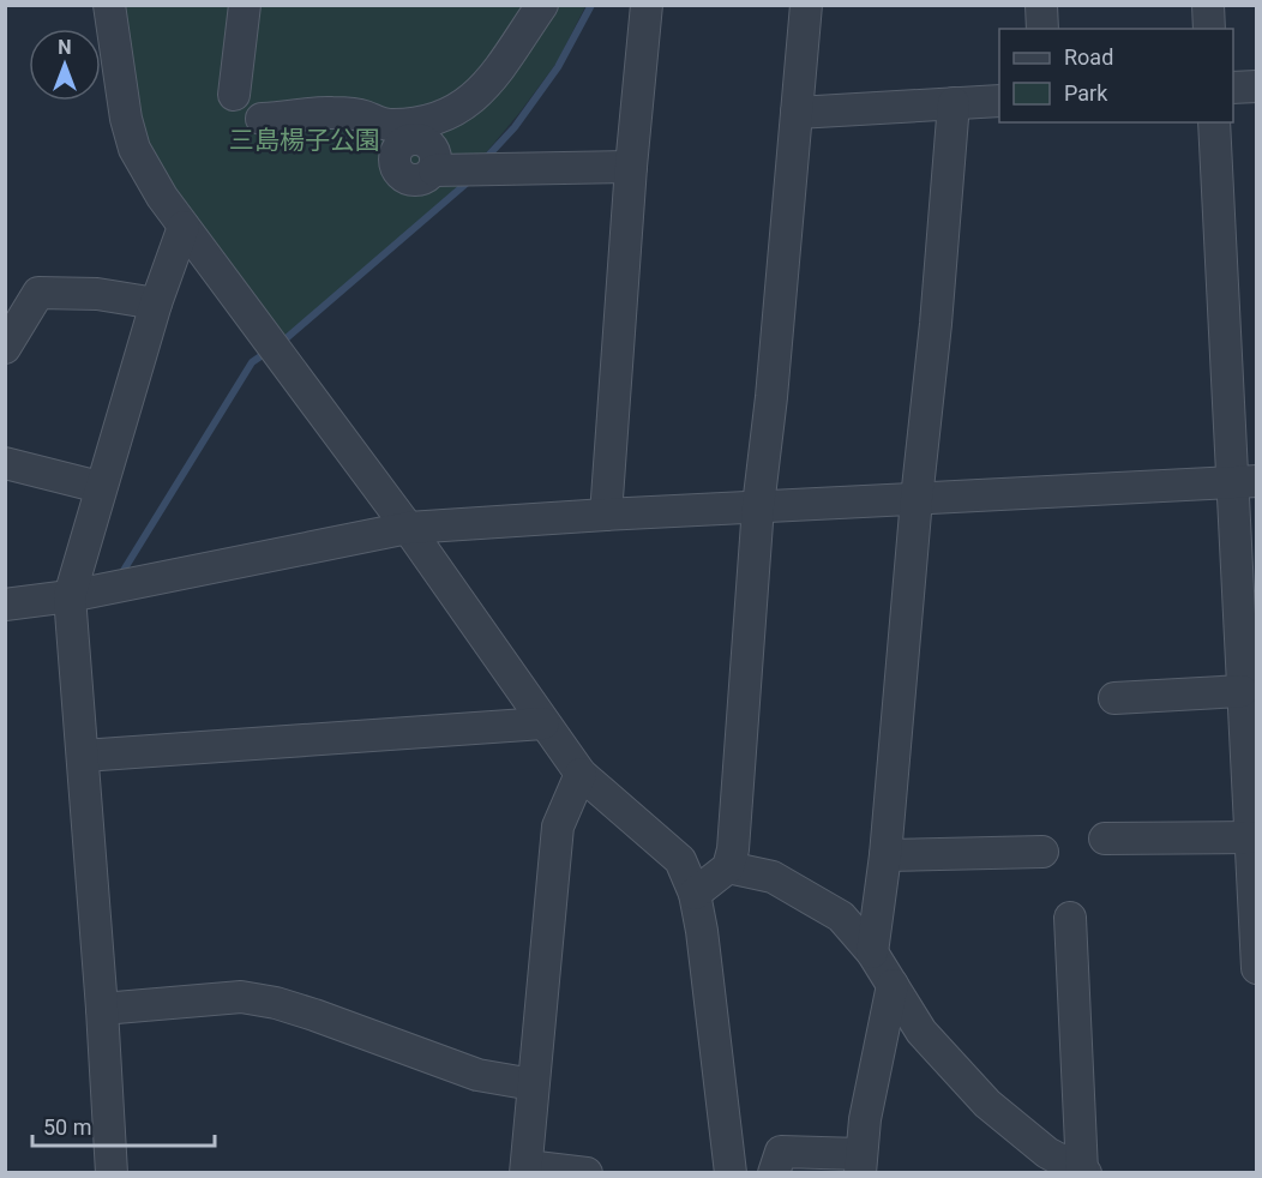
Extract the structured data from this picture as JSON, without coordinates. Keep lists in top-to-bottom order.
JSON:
{
  "parks": ["三島楊子公園"],
  "legend": ["Road", "Park"],
  "scale_bar": "50 m",
  "north": "top"
}
